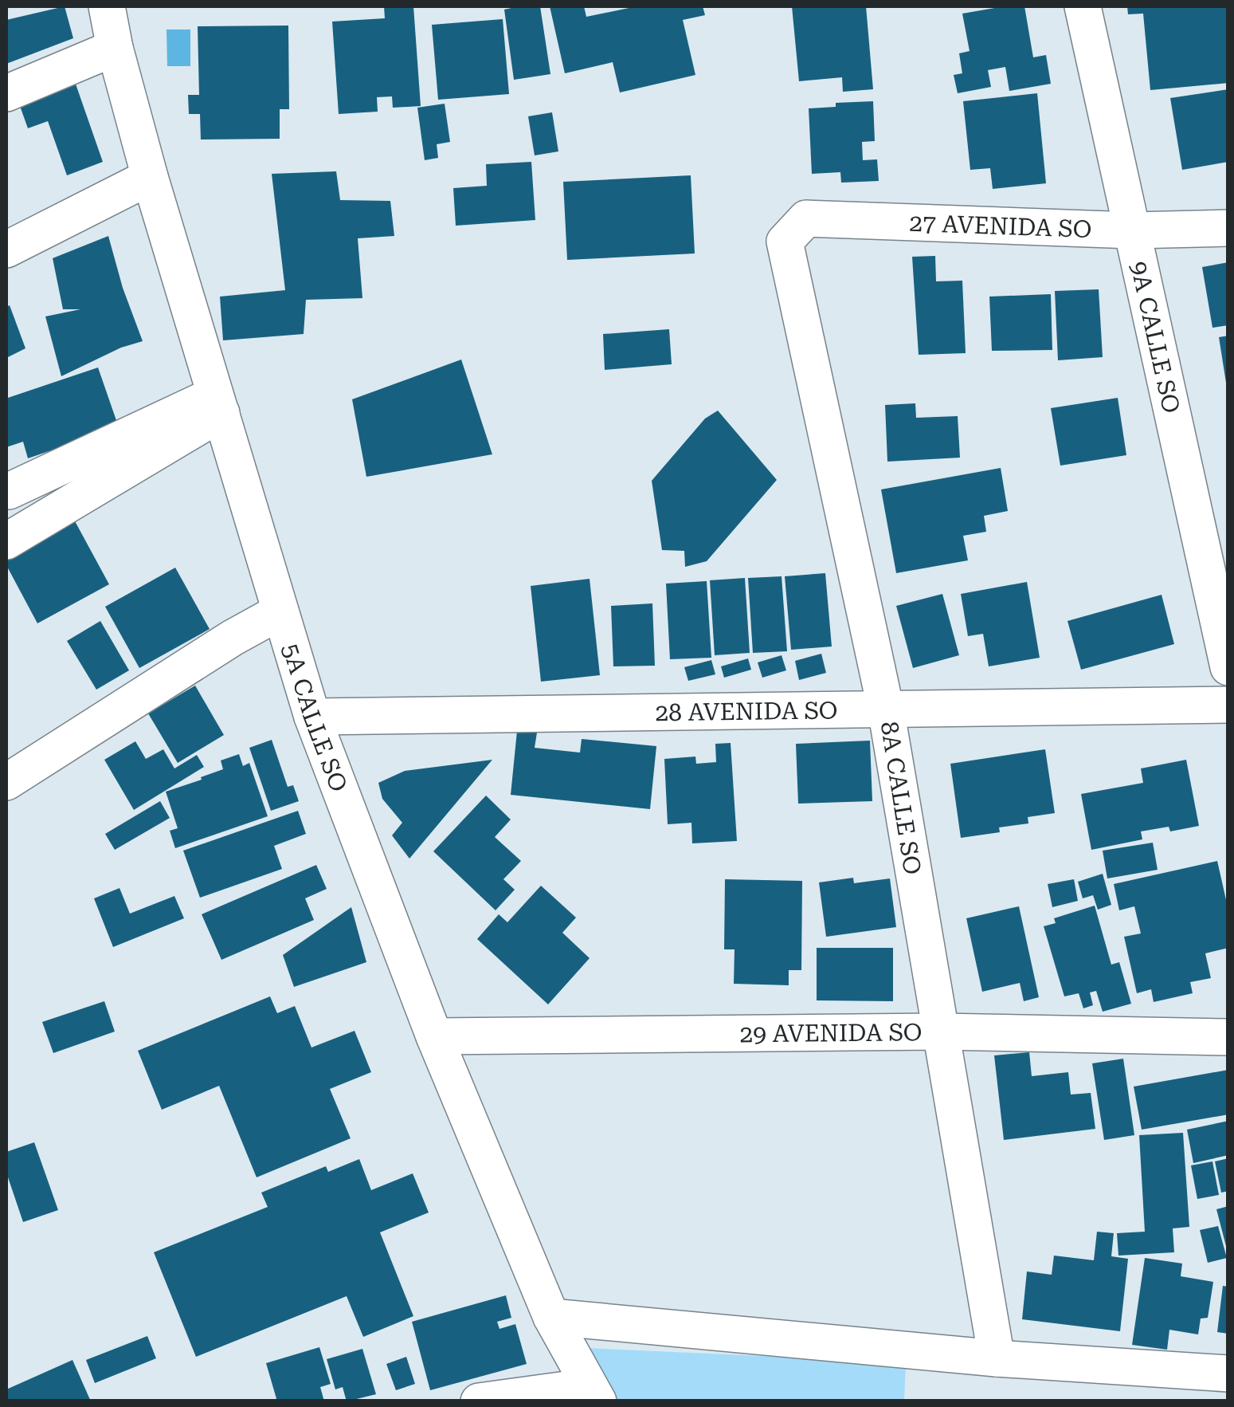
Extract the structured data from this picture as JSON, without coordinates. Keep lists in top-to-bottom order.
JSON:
{
  "streets": {
    "street": [
      "27 AVENIDA SO",
      "9A CALLE SO",
      "28 AVENIDA SO",
      "5A CALLE SO",
      "8A CALLE SO",
      "29 AVENIDA SO"
    ]
  },
  "crossings": [
    ["27 AVENIDA SO", "9A CALLE SO"],
    ["27 AVENIDA SO", "8A CALLE SO"],
    ["28 AVENIDA SO", "5A CALLE SO"],
    ["28 AVENIDA SO", "8A CALLE SO"],
    ["5A CALLE SO", "29 AVENIDA SO"],
    ["8A CALLE SO", "29 AVENIDA SO"]
  ]
}
